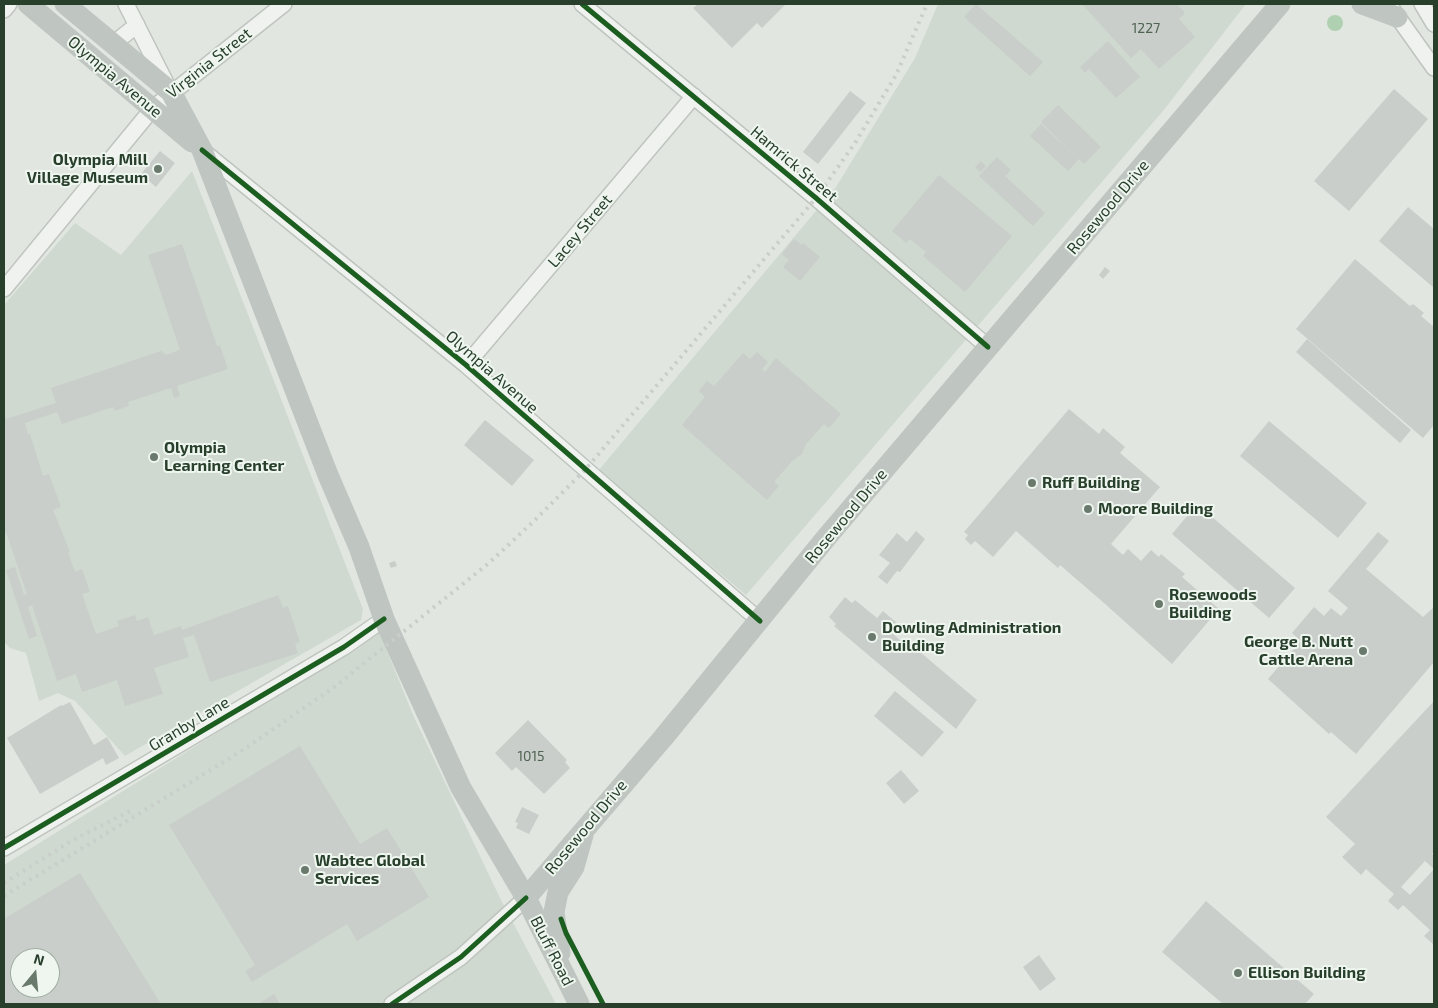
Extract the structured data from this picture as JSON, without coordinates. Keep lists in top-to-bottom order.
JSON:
{
  "streets": {
    "main road": ["Olympia Avenue", "Rosewood Drive", "Bluff Road"],
    "street": [
      "Virginia Street",
      "Hamrick Street",
      "Lacey Street",
      "Granby Lane"
    ]
  },
  "crossings": [
    ["Virginia Street", "Olympia Avenue"],
    ["Olympia Avenue", "Rosewood Drive"],
    ["Olympia Avenue", "Lacey Street"],
    ["Olympia Avenue", "Bluff Road"],
    ["Hamrick Street", "Rosewood Drive"],
    ["Hamrick Street", "Lacey Street"],
    ["Rosewood Drive", "Bluff Road"],
    ["Granby Lane", "Bluff Road"]
  ],
  "places": [
    "Olympia Mill Village Museum",
    "Olympia Learning Center",
    "Ruff Building",
    "Moore Building",
    "Rosewoods Building",
    "Dowling Administration Building",
    "George B. Nutt Cattle Arena",
    "Wabtec Global Services",
    "Ellison Building"
  ],
  "house_numbers": ["1227", "1015"],
  "north": "top"
}
